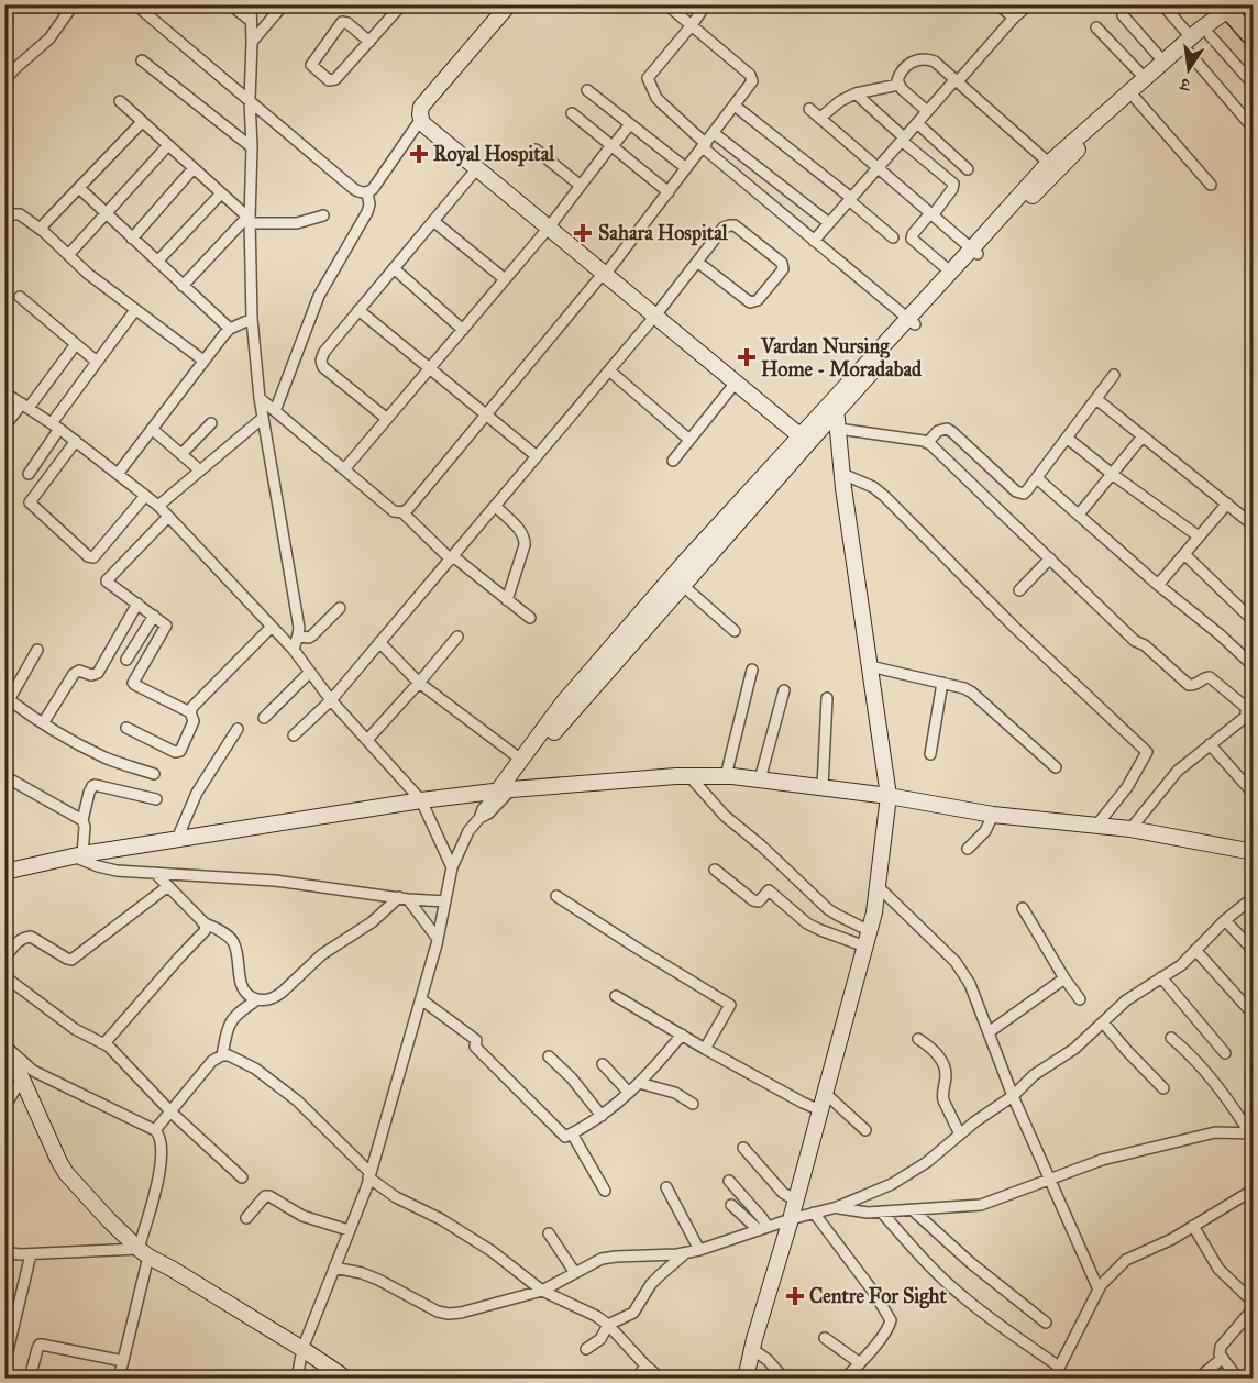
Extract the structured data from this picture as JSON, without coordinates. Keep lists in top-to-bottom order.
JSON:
{
  "places": {
    "health": [
      "Royal Hospital",
      "Sahara Hospital",
      "Vardan Nursing Home - Moradabad",
      "Centre For Sight"
    ]
  },
  "north": "bottom"
}
